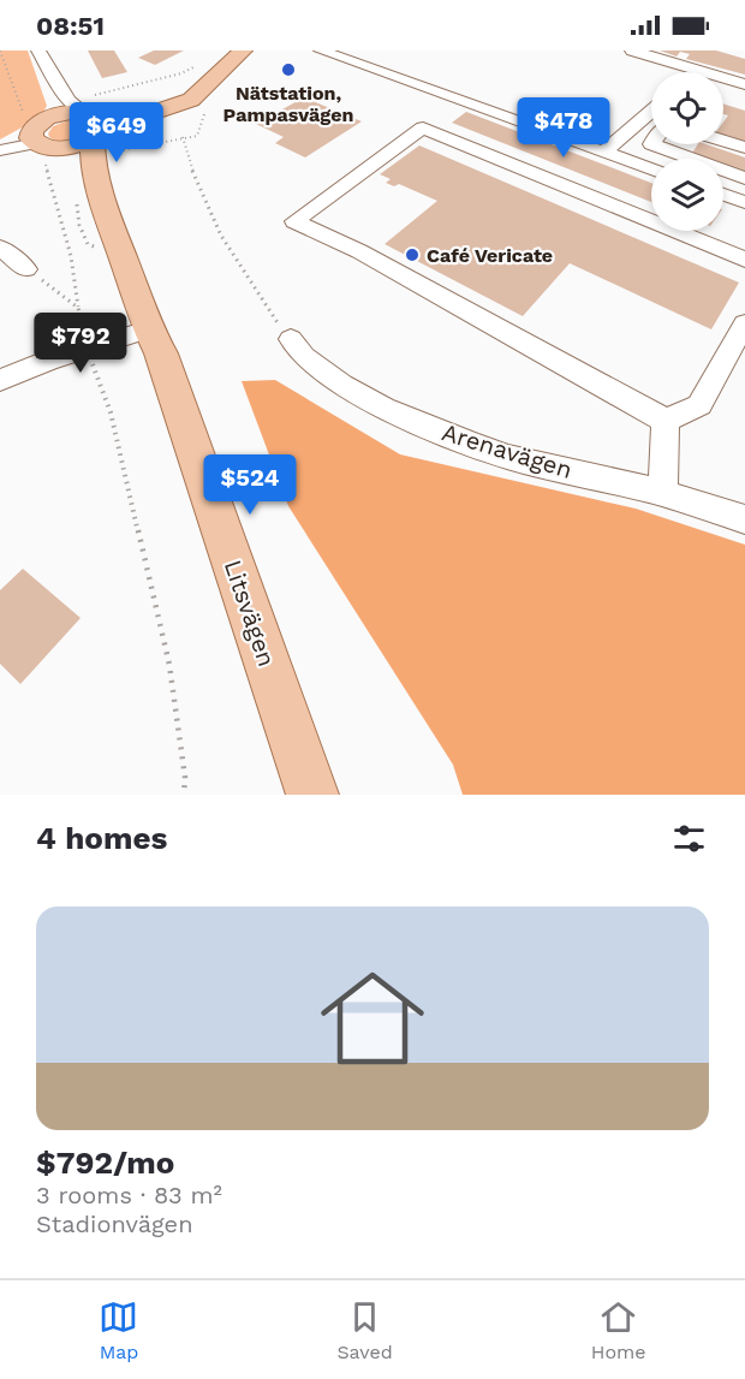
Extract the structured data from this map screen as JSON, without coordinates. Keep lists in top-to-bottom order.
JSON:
{
  "streets": {
    "main road": ["Litsvägen"],
    "street": ["Arenavägen"]
  },
  "places": ["Nätstation, Pampasvägen", "Café Vericate"],
  "page": {
    "status": "08:51",
    "price": [
      "$478",
      "$649",
      "$792",
      "$524"
    ],
    "heading": "4 homes",
    "list": [
      {
        "name": "$792/mo",
        "note": "3 rooms · 83 m² · Stadionvägen"
      }
    ],
    "tabs": ["Map", "Saved", "Home"]
  }
}
